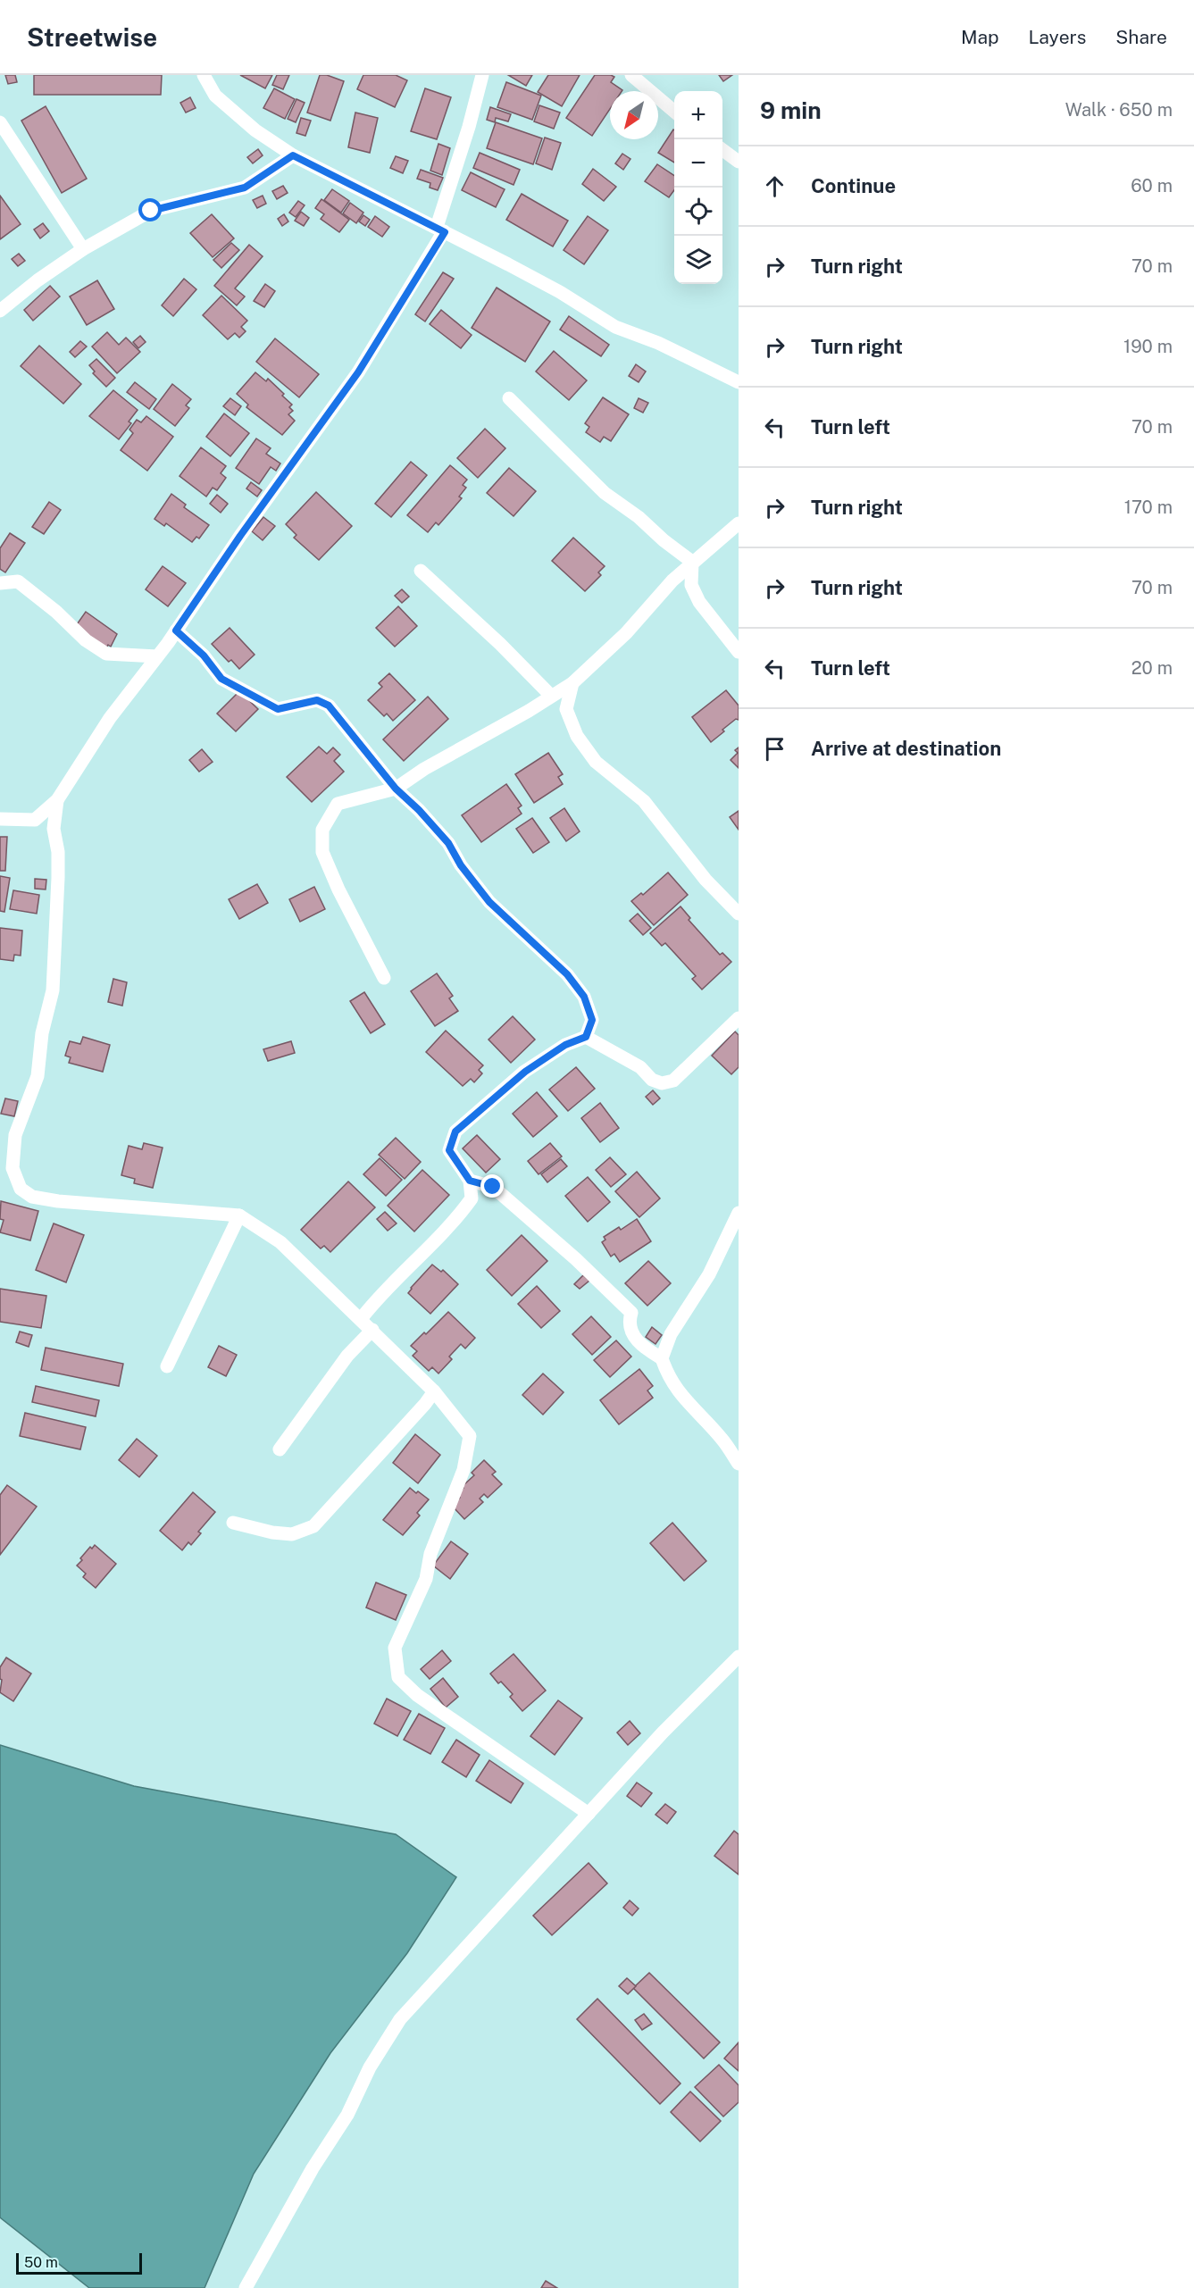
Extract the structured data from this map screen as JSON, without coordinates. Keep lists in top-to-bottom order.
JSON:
{
  "scale_bar": "50 m",
  "north": "bottom left",
  "page": {
    "header": "Streetwise",
    "nav": ["Map", "Layers", "Share"],
    "heading": ["9 min", "Walk · 650 m"],
    "map_buttons": ["+", "−"],
    "list": [
      ["Continue", "60 m"],
      ["Turn right", "70 m"],
      ["Turn right", "190 m"],
      ["Turn left", "70 m"],
      ["Turn right", "170 m"],
      ["Turn right", "70 m"],
      ["Turn left", "20 m"],
      "Arrive at destination"
    ],
    "scale": "50 m"
  }
}
